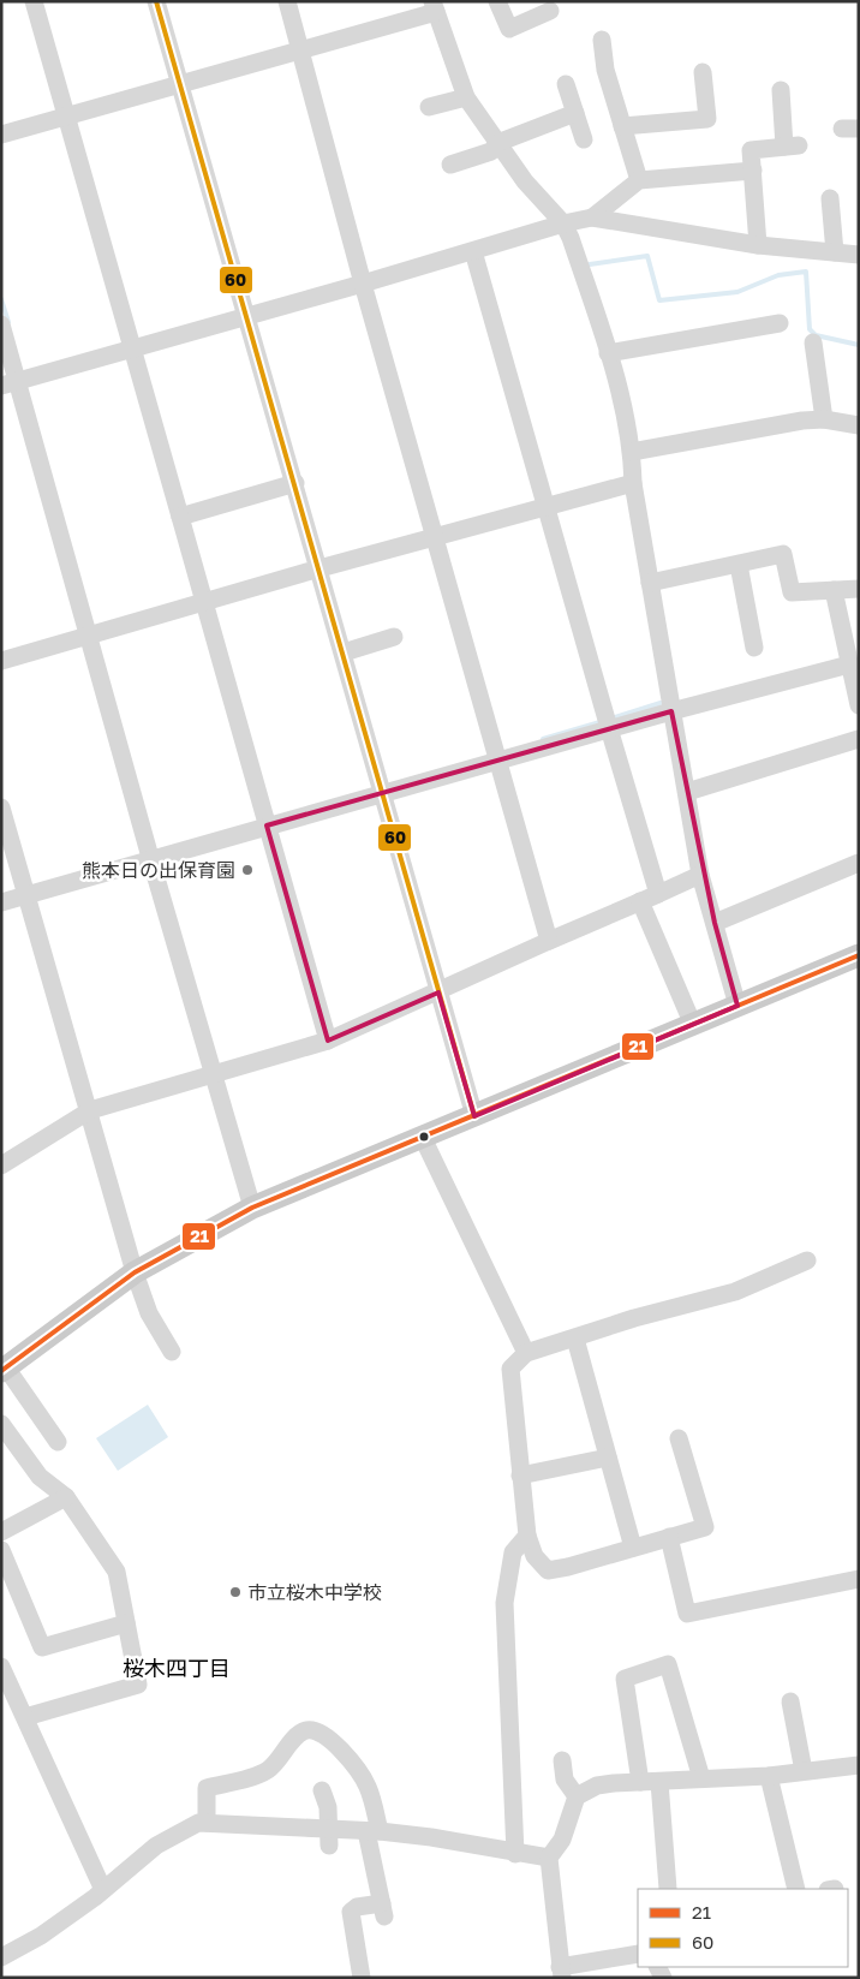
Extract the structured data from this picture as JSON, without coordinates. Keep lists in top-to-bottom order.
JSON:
{
  "districts": ["桜木四丁目"],
  "places": ["熊本日の出保育園", "市立桜木中学校"],
  "lines": ["transit line 60", "transit line 21"],
  "legend": ["21", "60"]
}
